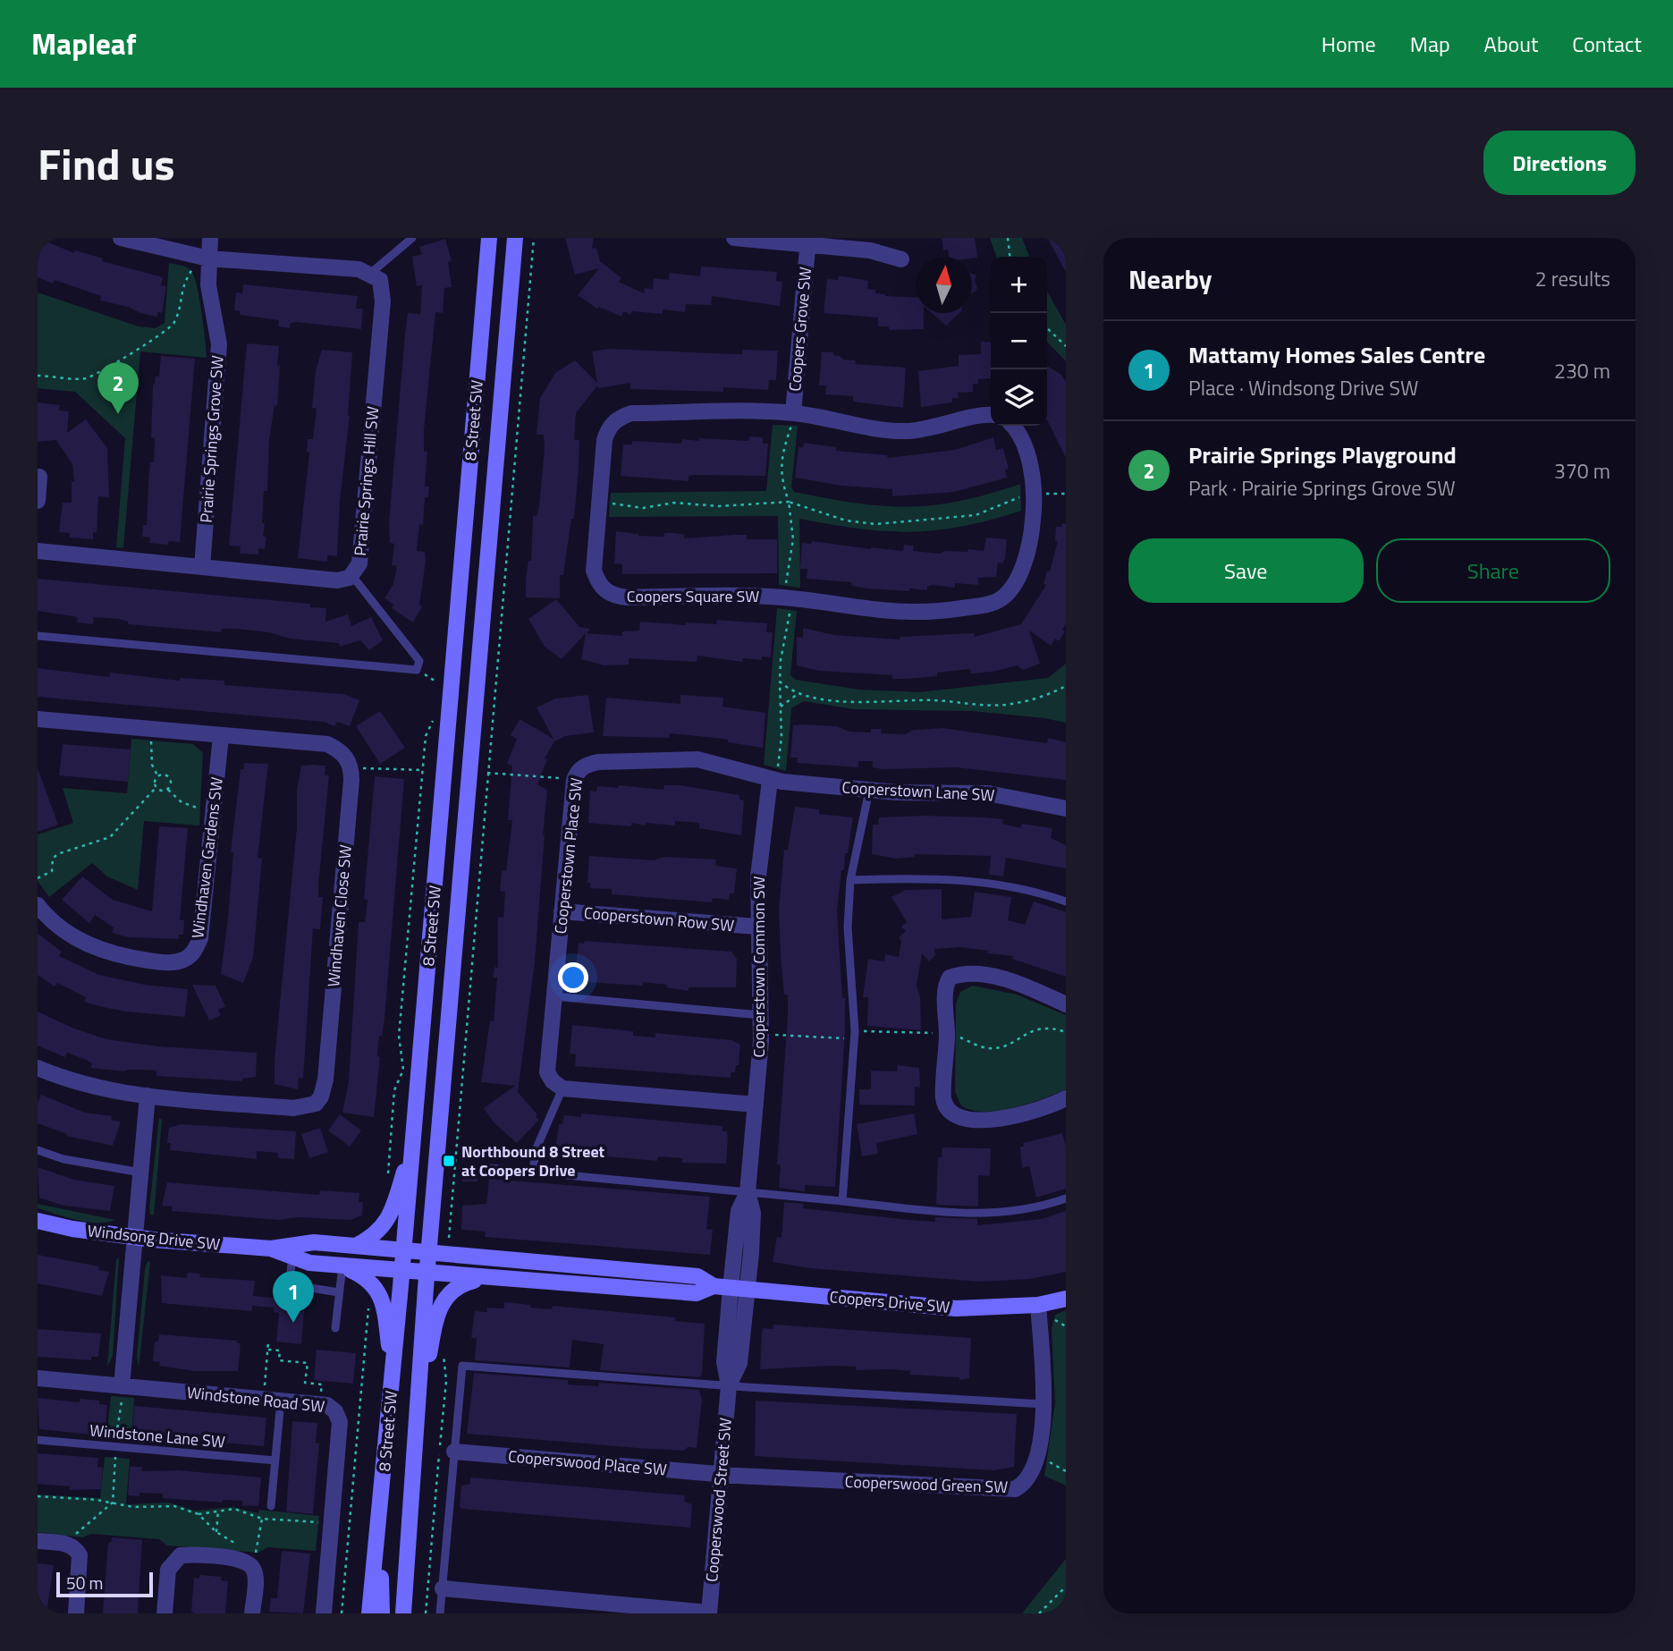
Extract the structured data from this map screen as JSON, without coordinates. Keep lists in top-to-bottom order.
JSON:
{
  "streets": {
    "main road": ["8 Street SW", "Windsong Drive SW", "Coopers Drive SW"],
    "street": [
      "Coopers Grove SW",
      "Prairie Springs Grove SW",
      "Prairie Springs Hill SW",
      "Coopers Square SW",
      "Cooperstown Lane SW",
      "Cooperstown Place SW",
      "Windhaven Gardens SW",
      "Windhaven Close SW",
      "Cooperstown Row SW",
      "Cooperstown Common SW",
      "Windstone Road SW",
      "Cooperswood Place SW",
      "Cooperswood Green SW",
      "Cooperswood Street SW"
    ],
    "lane": ["Windstone Lane SW"]
  },
  "crossings": [
    ["Coopers Grove SW", "Coopers Square SW"],
    ["8 Street SW", "Windsong Drive SW"],
    ["8 Street SW", "Coopers Drive SW"],
    ["Prairie Springs Grove SW", "Prairie Springs Hill SW"],
    ["Cooperstown Lane SW", "Cooperstown Place SW"],
    ["Cooperstown Lane SW", "Cooperstown Common SW"],
    ["Cooperstown Place SW", "Cooperstown Row SW"],
    ["Cooperstown Place SW", "Cooperstown Common SW"],
    ["Cooperstown Row SW", "Cooperstown Common SW"],
    ["Cooperstown Common SW", "Coopers Drive SW"],
    ["Cooperstown Common SW", "Cooperswood Street SW"],
    ["Windsong Drive SW", "Coopers Drive SW"],
    ["Coopers Drive SW", "Cooperswood Green SW"],
    ["Coopers Drive SW", "Cooperswood Street SW"],
    ["Cooperswood Place SW", "Cooperswood Green SW"],
    ["Cooperswood Place SW", "Cooperswood Street SW"],
    ["Cooperswood Green SW", "Cooperswood Street SW"]
  ],
  "places": {
    "transit": ["Northbound 8 Street at Coopers Drive"]
  },
  "scale_bar": "50 m",
  "north": "top",
  "page": {
    "header": "Mapleaf",
    "nav": [
      "Home",
      "Map",
      "About",
      "Contact"
    ],
    "title": "Find us",
    "buttons": [
      "Directions",
      ["Save", "Share"]
    ],
    "heading": ["Nearby", "2 results"],
    "map_buttons": ["+", "−"],
    "list": [
      {
        "mark": "1",
        "name": "Mattamy Homes Sales Centre",
        "note": "Place · Windsong Drive SW",
        "value": "230 m"
      },
      {
        "mark": "2",
        "name": "Prairie Springs Playground",
        "note": "Park · Prairie Springs Grove SW",
        "value": "370 m"
      }
    ],
    "pins": ["2", "1"],
    "scale": "50 m"
  }
}
